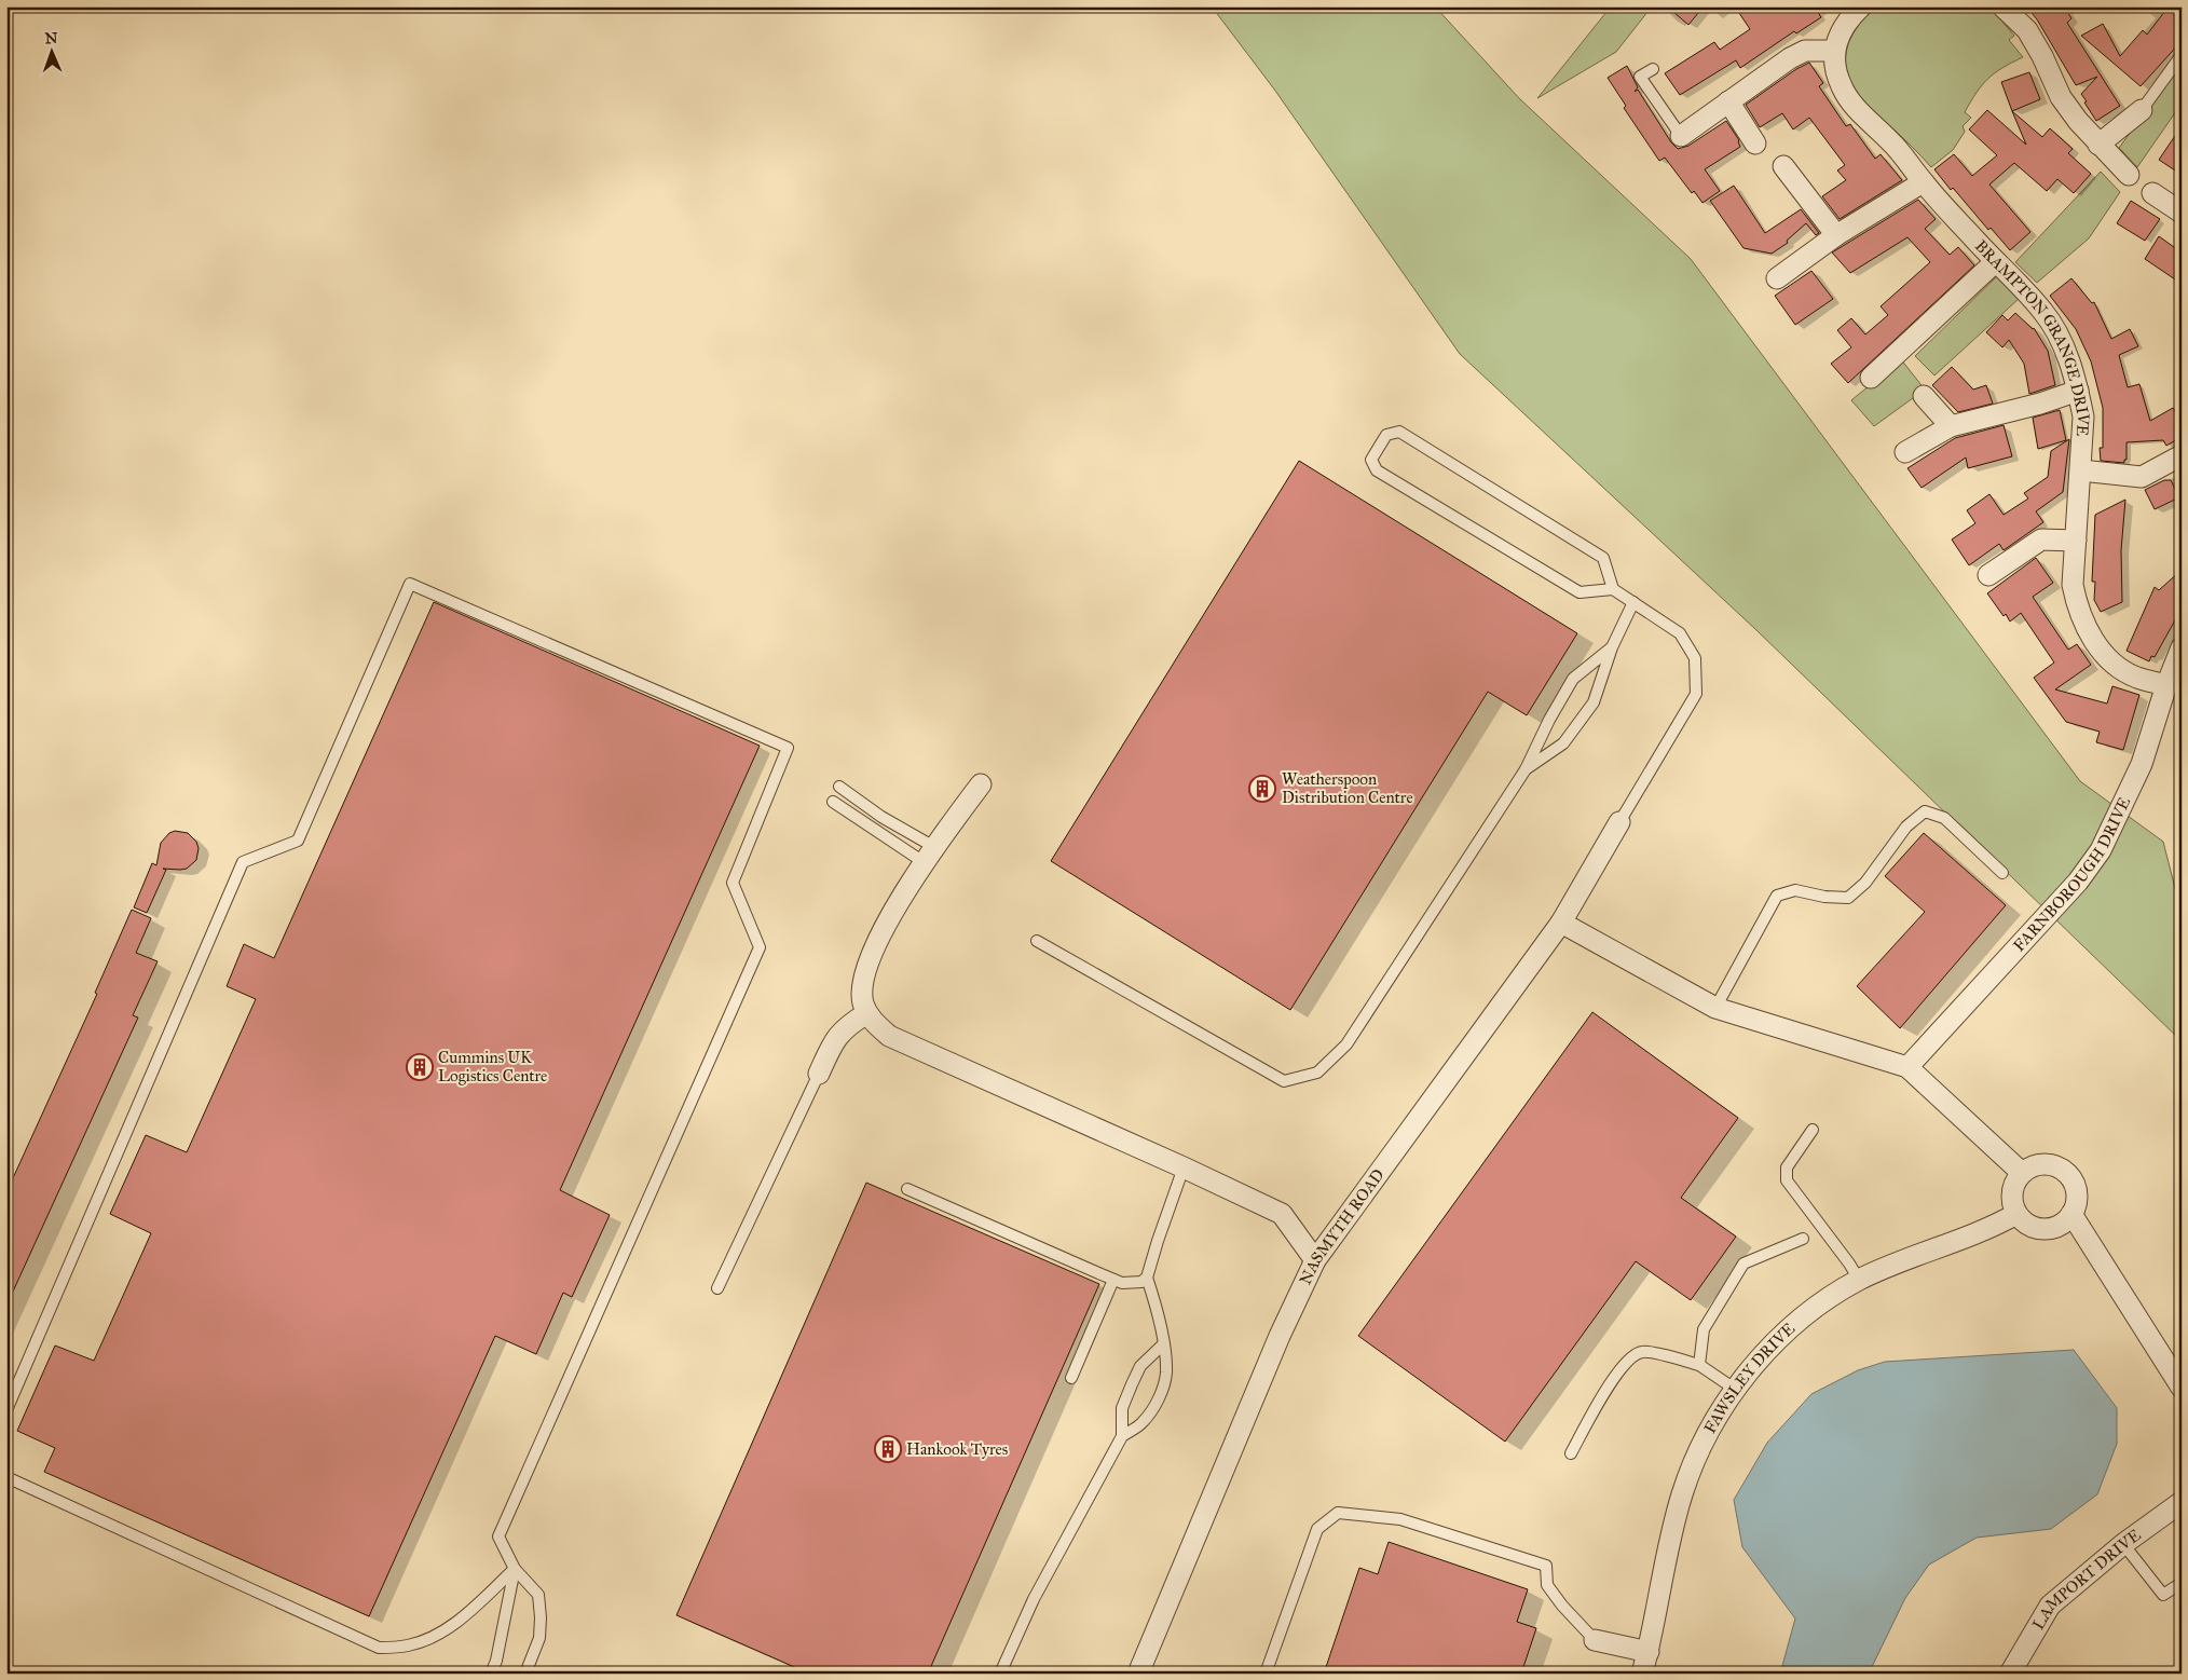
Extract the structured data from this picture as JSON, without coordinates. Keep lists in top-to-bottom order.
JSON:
{
  "streets": {
    "street": [
      "BRAMPTON GRANGE DRIVE",
      "FARNBOROUGH DRIVE",
      "NASMYTH ROAD",
      "FAWSLEY DRIVE",
      "LAMPORT DRIVE"
    ]
  },
  "crossings": [
    ["BRAMPTON GRANGE DRIVE", "FARNBOROUGH DRIVE"]
  ],
  "places": {
    "building": ["Weatherspoon Distribution Centre", "Cummins UK Logistics Centre", "Hankook Tyres"]
  },
  "north": "top"
}
